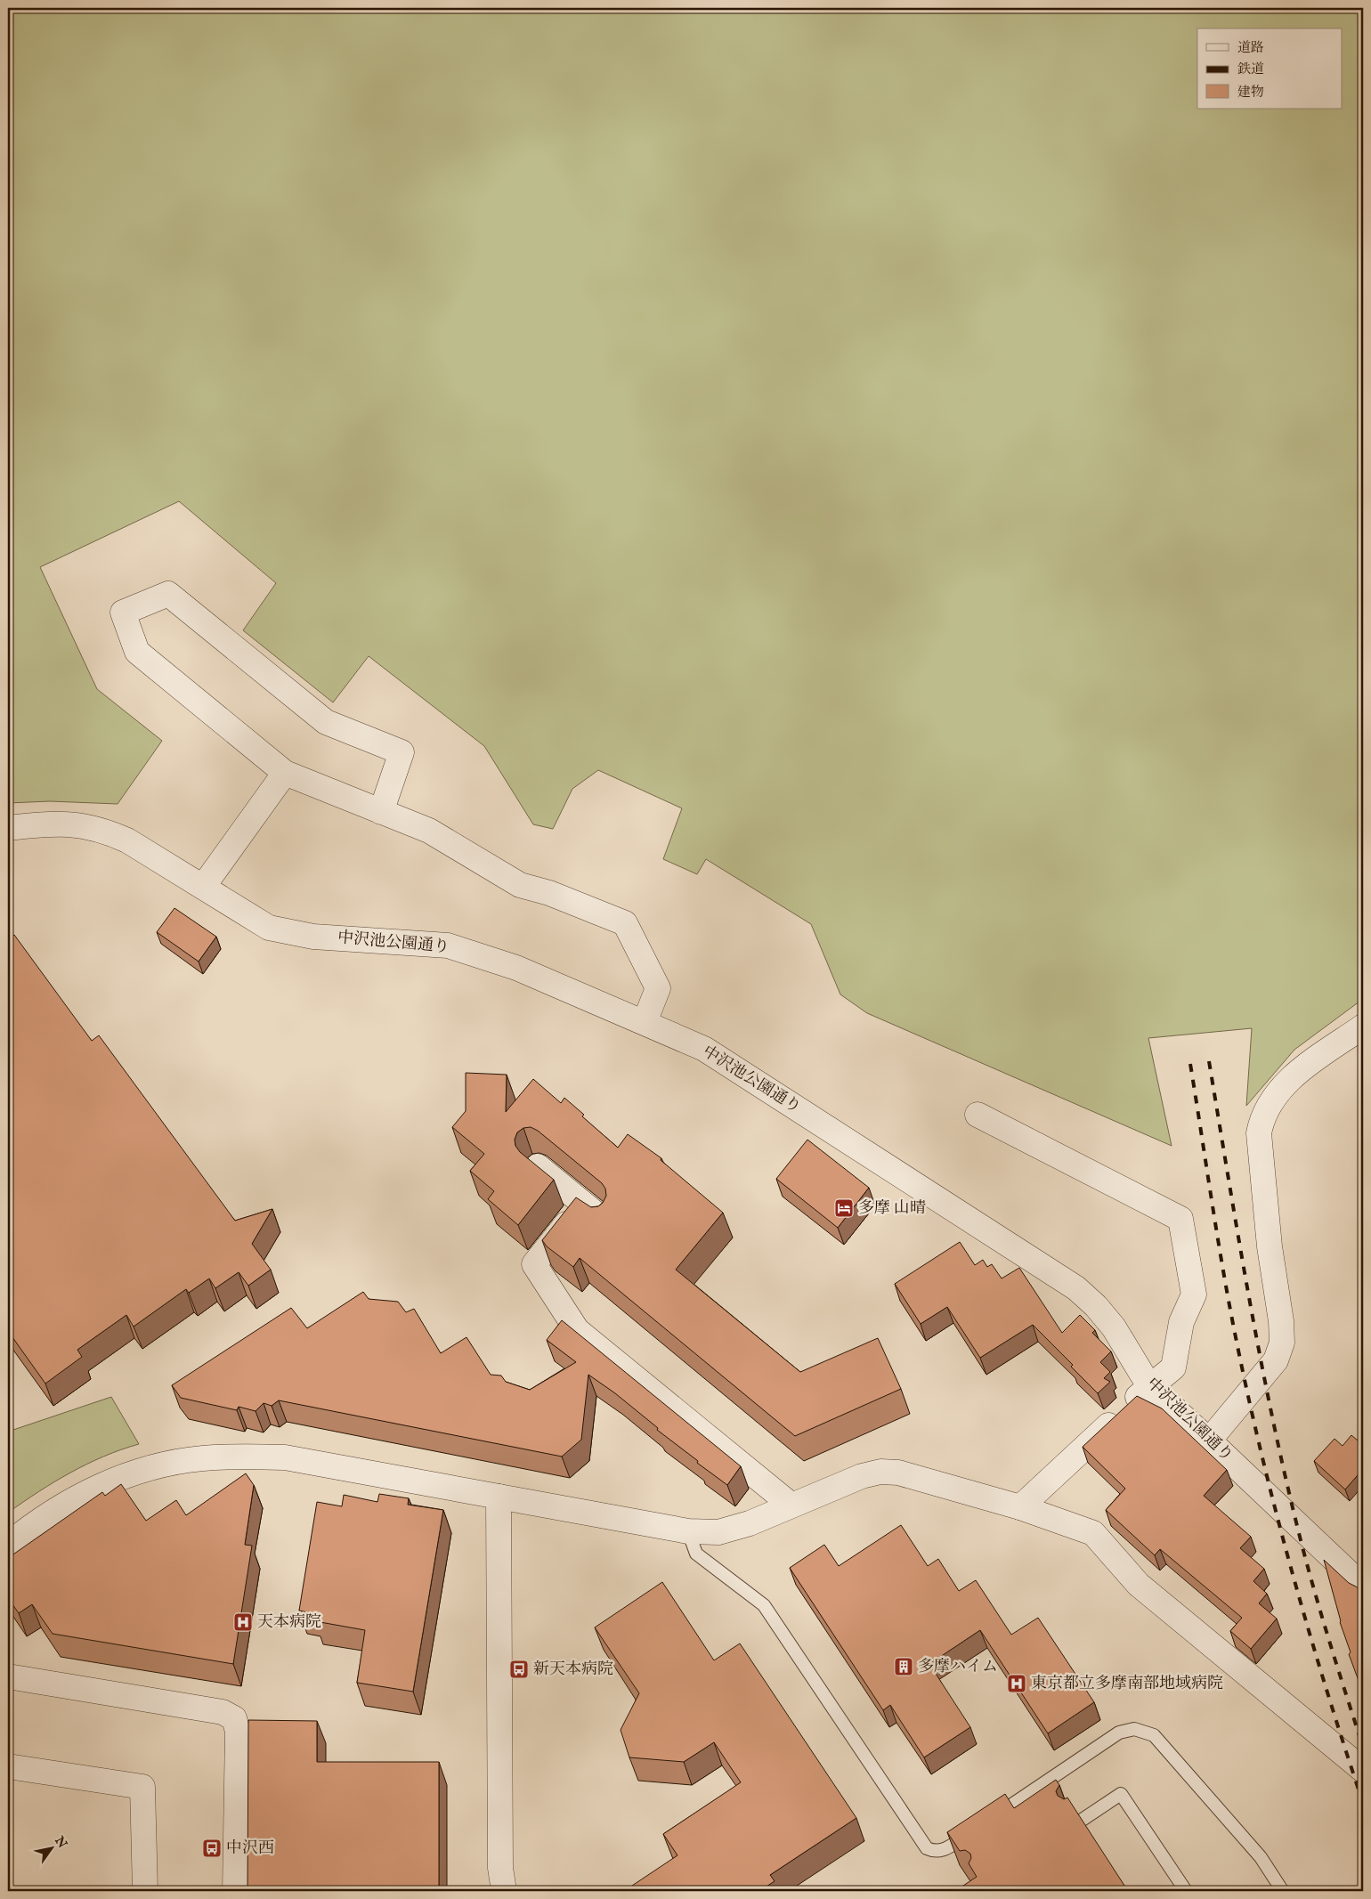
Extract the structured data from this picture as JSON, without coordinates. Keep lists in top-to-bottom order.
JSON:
{
  "streets": {
    "street": ["中沢池公園通り"]
  },
  "places": {
    "hotel": ["多摩 山晴"],
    "hospital": ["天本病院", "東京都立多摩南部地域病院"],
    "building": ["多摩ハイム"],
    "bus stop": ["新天本病院", "中沢西"]
  },
  "legend": ["道路", "鉄道", "建物"],
  "north": "top right"
}
